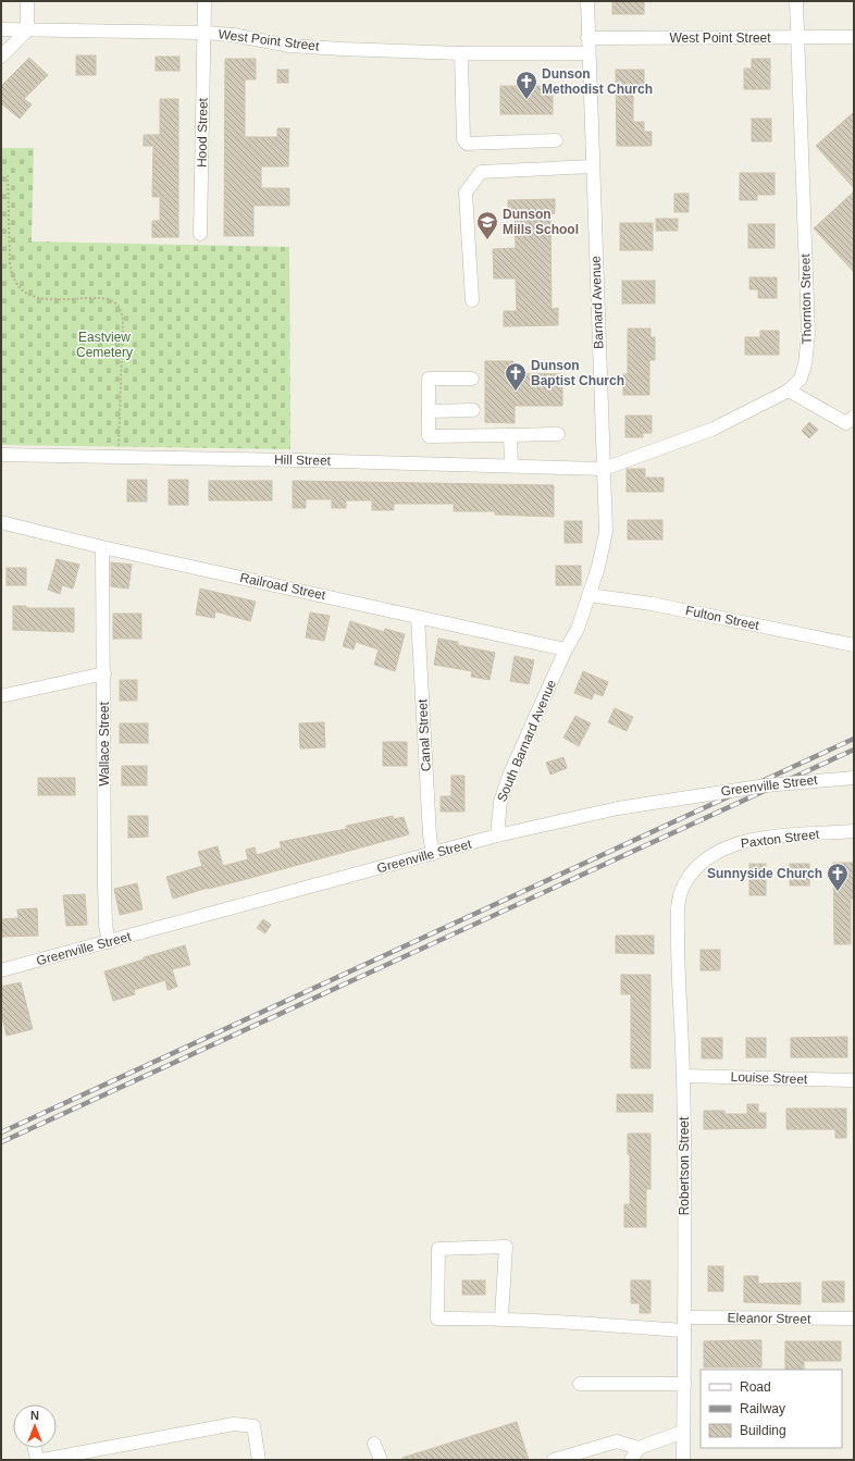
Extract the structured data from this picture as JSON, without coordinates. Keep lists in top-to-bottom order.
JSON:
{
  "streets": {
    "street": [
      "West Point Street",
      "Hood Street",
      "Thornton Street",
      "Barnard Avenue",
      "Hill Street",
      "Railroad Street",
      "Fulton Street",
      "Canal Street",
      "South Barnard Avenue",
      "Wallace Street",
      "Greenville Street",
      "Paxton Street",
      "Louise Street",
      "Robertson Street",
      "Eleanor Street"
    ]
  },
  "crossings": [
    ["West Point Street", "Hood Street"],
    ["West Point Street", "Thornton Street"],
    ["West Point Street", "Barnard Avenue"],
    ["Thornton Street", "Barnard Avenue"],
    ["Thornton Street", "Hill Street"],
    ["Barnard Avenue", "Hill Street"],
    ["Barnard Avenue", "Railroad Street"],
    ["Barnard Avenue", "Fulton Street"],
    ["Barnard Avenue", "South Barnard Avenue"],
    ["Railroad Street", "Canal Street"],
    ["Railroad Street", "South Barnard Avenue"],
    ["Railroad Street", "Wallace Street"],
    ["Canal Street", "Greenville Street"],
    ["South Barnard Avenue", "Greenville Street"],
    ["Wallace Street", "Greenville Street"],
    ["Paxton Street", "Robertson Street"],
    ["Louise Street", "Robertson Street"],
    ["Robertson Street", "Eleanor Street"]
  ],
  "parks": ["Eastview Cemetery"],
  "places": {
    "church": ["Dunson Methodist Church", "Dunson Baptist Church", "Sunnyside Church"],
    "school or university": ["Dunson Mills School"]
  },
  "legend": ["Road", "Railway", "Building"],
  "north": "top"
}
